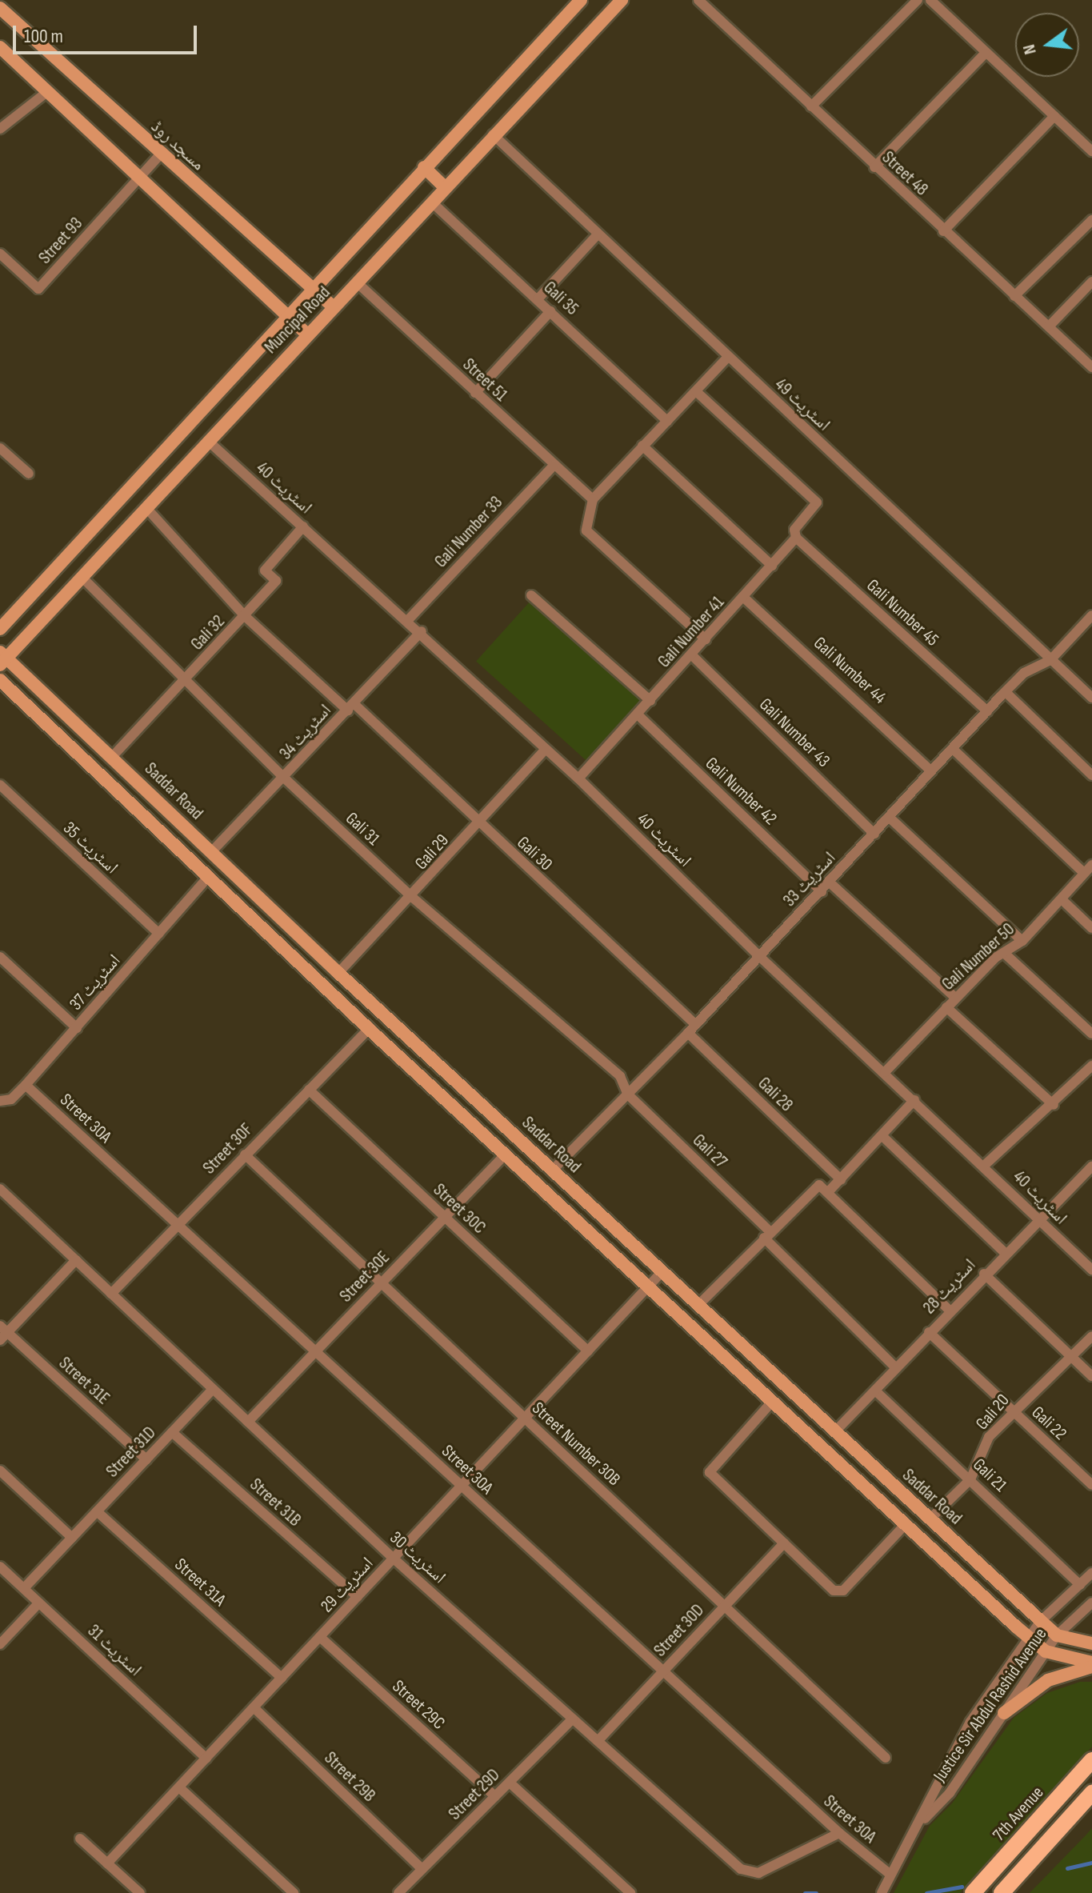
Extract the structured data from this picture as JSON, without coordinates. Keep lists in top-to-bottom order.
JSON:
{
  "streets": {
    "main road": ["7th Avenue"],
    "street": [
      "مسجد روڈ",
      "Street 48",
      "Street 93",
      "Gali 35",
      "Muncipal Road",
      "Street 51",
      "اسٹریٹ 49",
      "اسٹریٹ 40",
      "Gali Number 33",
      "Gali Number 45",
      "Gali Number 41",
      "Gali 32",
      "Gali Number 44",
      "اسٹریٹ 34",
      "Gali Number 43",
      "Saddar Road",
      "Gali Number 42",
      "Gali 31",
      "اسٹریٹ 35",
      "Gali 29",
      "Gali 30",
      "اسٹریٹ 33",
      "Gali Number 50",
      "اسٹریٹ 37",
      "Gali 28",
      "Street 30A",
      "Street 30F",
      "Gali 27",
      "Street 30C",
      "Street 30E",
      "اسٹریٹ 28",
      "Street 31E",
      "Gali 20",
      "Gali 22",
      "Street Number 30B",
      "Street 31D",
      "Gali 21",
      "Street 31B",
      "اسٹریٹ 30",
      "Street 31A",
      "اسٹریٹ 29",
      "Street 30D",
      "اسٹریٹ 31",
      "Street 29C",
      "Justice Sir Abdul Rashid Avenue",
      "Street 29B",
      "Street 29D"
    ]
  },
  "crossings": [
    ["مسجد روڈ", "Muncipal Road"],
    ["Gali 35", "Muncipal Road"],
    ["Muncipal Road", "Street 51"],
    ["Muncipal Road", "اسٹریٹ 49"],
    ["Muncipal Road", "اسٹریٹ 40"],
    ["Muncipal Road", "Saddar Road"],
    ["Muncipal Road", "Gali 31"],
    ["Muncipal Road", "Gali 30"],
    ["Street 51", "Gali Number 33"],
    ["اسٹریٹ 49", "اسٹریٹ 33"],
    ["اسٹریٹ 40", "Gali Number 33"],
    ["اسٹریٹ 40", "Gali Number 41"],
    ["اسٹریٹ 40", "Gali 32"],
    ["اسٹریٹ 40", "اسٹریٹ 34"],
    ["اسٹریٹ 40", "Gali 29"],
    ["اسٹریٹ 40", "اسٹریٹ 33"],
    ["اسٹریٹ 40", "Gali Number 50"],
    ["اسٹریٹ 40", "اسٹریٹ 28"],
    ["Gali Number 45", "Gali Number 41"],
    ["Gali Number 45", "اسٹریٹ 33"],
    ["Gali Number 41", "Gali Number 44"],
    ["Gali Number 41", "Gali Number 43"],
    ["Gali Number 41", "Gali Number 42"],
    ["Gali 32", "Saddar Road"],
    ["Gali 32", "Gali 31"],
    ["Gali 32", "Gali 30"],
    ["Gali Number 44", "اسٹریٹ 33"],
    ["اسٹریٹ 34", "Saddar Road"],
    ["اسٹریٹ 34", "Gali 31"],
    ["اسٹریٹ 34", "Gali 30"],
    ["Gali Number 43", "اسٹریٹ 33"],
    ["Saddar Road", "Gali 29"],
    ["Saddar Road", "اسٹریٹ 33"],
    ["Saddar Road", "اسٹریٹ 28"],
    ["Saddar Road", "Gali 20"],
    ["Saddar Road", "اسٹریٹ 29"],
    ["Saddar Road", "Justice Sir Abdul Rashid Avenue"],
    ["Gali Number 42", "اسٹریٹ 33"],
    ["Gali 31", "Gali 29"],
    ["Gali 31", "اسٹریٹ 33"],
    ["Gali 31", "Gali 27"],
    ["اسٹریٹ 35", "اسٹریٹ 37"],
    ["Gali 29", "Gali 30"],
    ["Gali 30", "اسٹریٹ 33"],
    ["اسٹریٹ 33", "Gali 28"],
    ["اسٹریٹ 33", "Gali 27"],
    ["اسٹریٹ 37", "Street 30A"],
    ["Street 30A", "Street 30F"],
    ["Street 30A", "Street 30E"],
    ["Street 30A", "اسٹریٹ 30"],
    ["Street 30A", "اسٹریٹ 29"],
    ["Street 30A", "Street 30D"],
    ["Street 30A", "Justice Sir Abdul Rashid Avenue"],
    ["Street 30F", "Street 30C"],
    ["Street 30F", "Street Number 30B"],
    ["Street 30F", "اسٹریٹ 30"],
    ["Gali 27", "اسٹریٹ 28"],
    ["Street 30C", "Street 30E"],
    ["Street 30C", "اسٹریٹ 29"],
    ["Street 30E", "Street Number 30B"],
    ["Street 30E", "اسٹریٹ 30"],
    ["اسٹریٹ 28", "Gali 22"],
    ["اسٹریٹ 28", "Gali 21"],
    ["Street 31E", "Street 31D"],
    ["Gali 20", "Gali 22"],
    ["Gali 20", "Gali 21"],
    ["Street Number 30B", "اسٹریٹ 29"],
    ["Street Number 30B", "Street 30D"],
    ["Street 31D", "Street 31B"],
    ["Street 31D", "اسٹریٹ 30"],
    ["Street 31D", "Street 31A"],
    ["Street 31D", "اسٹریٹ 31"],
    ["Gali 21", "Justice Sir Abdul Rashid Avenue"],
    ["Street 31B", "اسٹریٹ 29"],
    ["اسٹریٹ 30", "اسٹریٹ 29"],
    ["اسٹریٹ 30", "Street 30D"],
    ["اسٹریٹ 30", "Street 29D"],
    ["Street 31A", "اسٹریٹ 29"],
    ["اسٹریٹ 29", "اسٹریٹ 31"],
    ["اسٹریٹ 29", "Street 29C"],
    ["اسٹریٹ 29", "Street 29B"],
    ["Street 29C", "Street 29D"],
    ["Street 29B", "Street 29D"]
  ],
  "scale_bar": "100 m",
  "north": "left"
}
